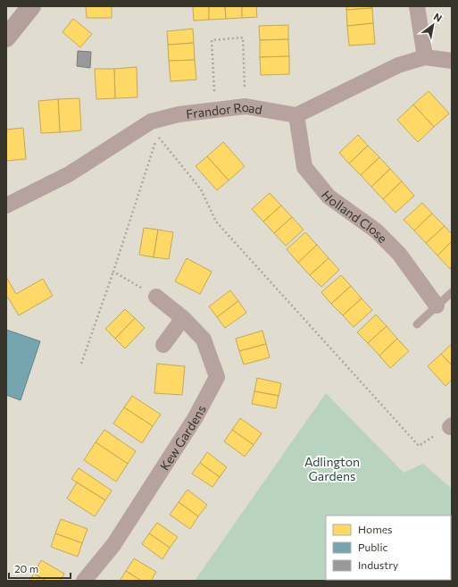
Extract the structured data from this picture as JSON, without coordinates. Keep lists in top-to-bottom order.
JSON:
{
  "streets": {
    "street": ["Frandor Road", "Holland Close", "Kew Gardens"]
  },
  "crossings": [
    ["Frandor Road", "Holland Close"]
  ],
  "parks": ["Adlington Gardens"],
  "legend": ["Homes", "Public", "Industry"],
  "scale_bar": "20 m",
  "north": "top right"
}
